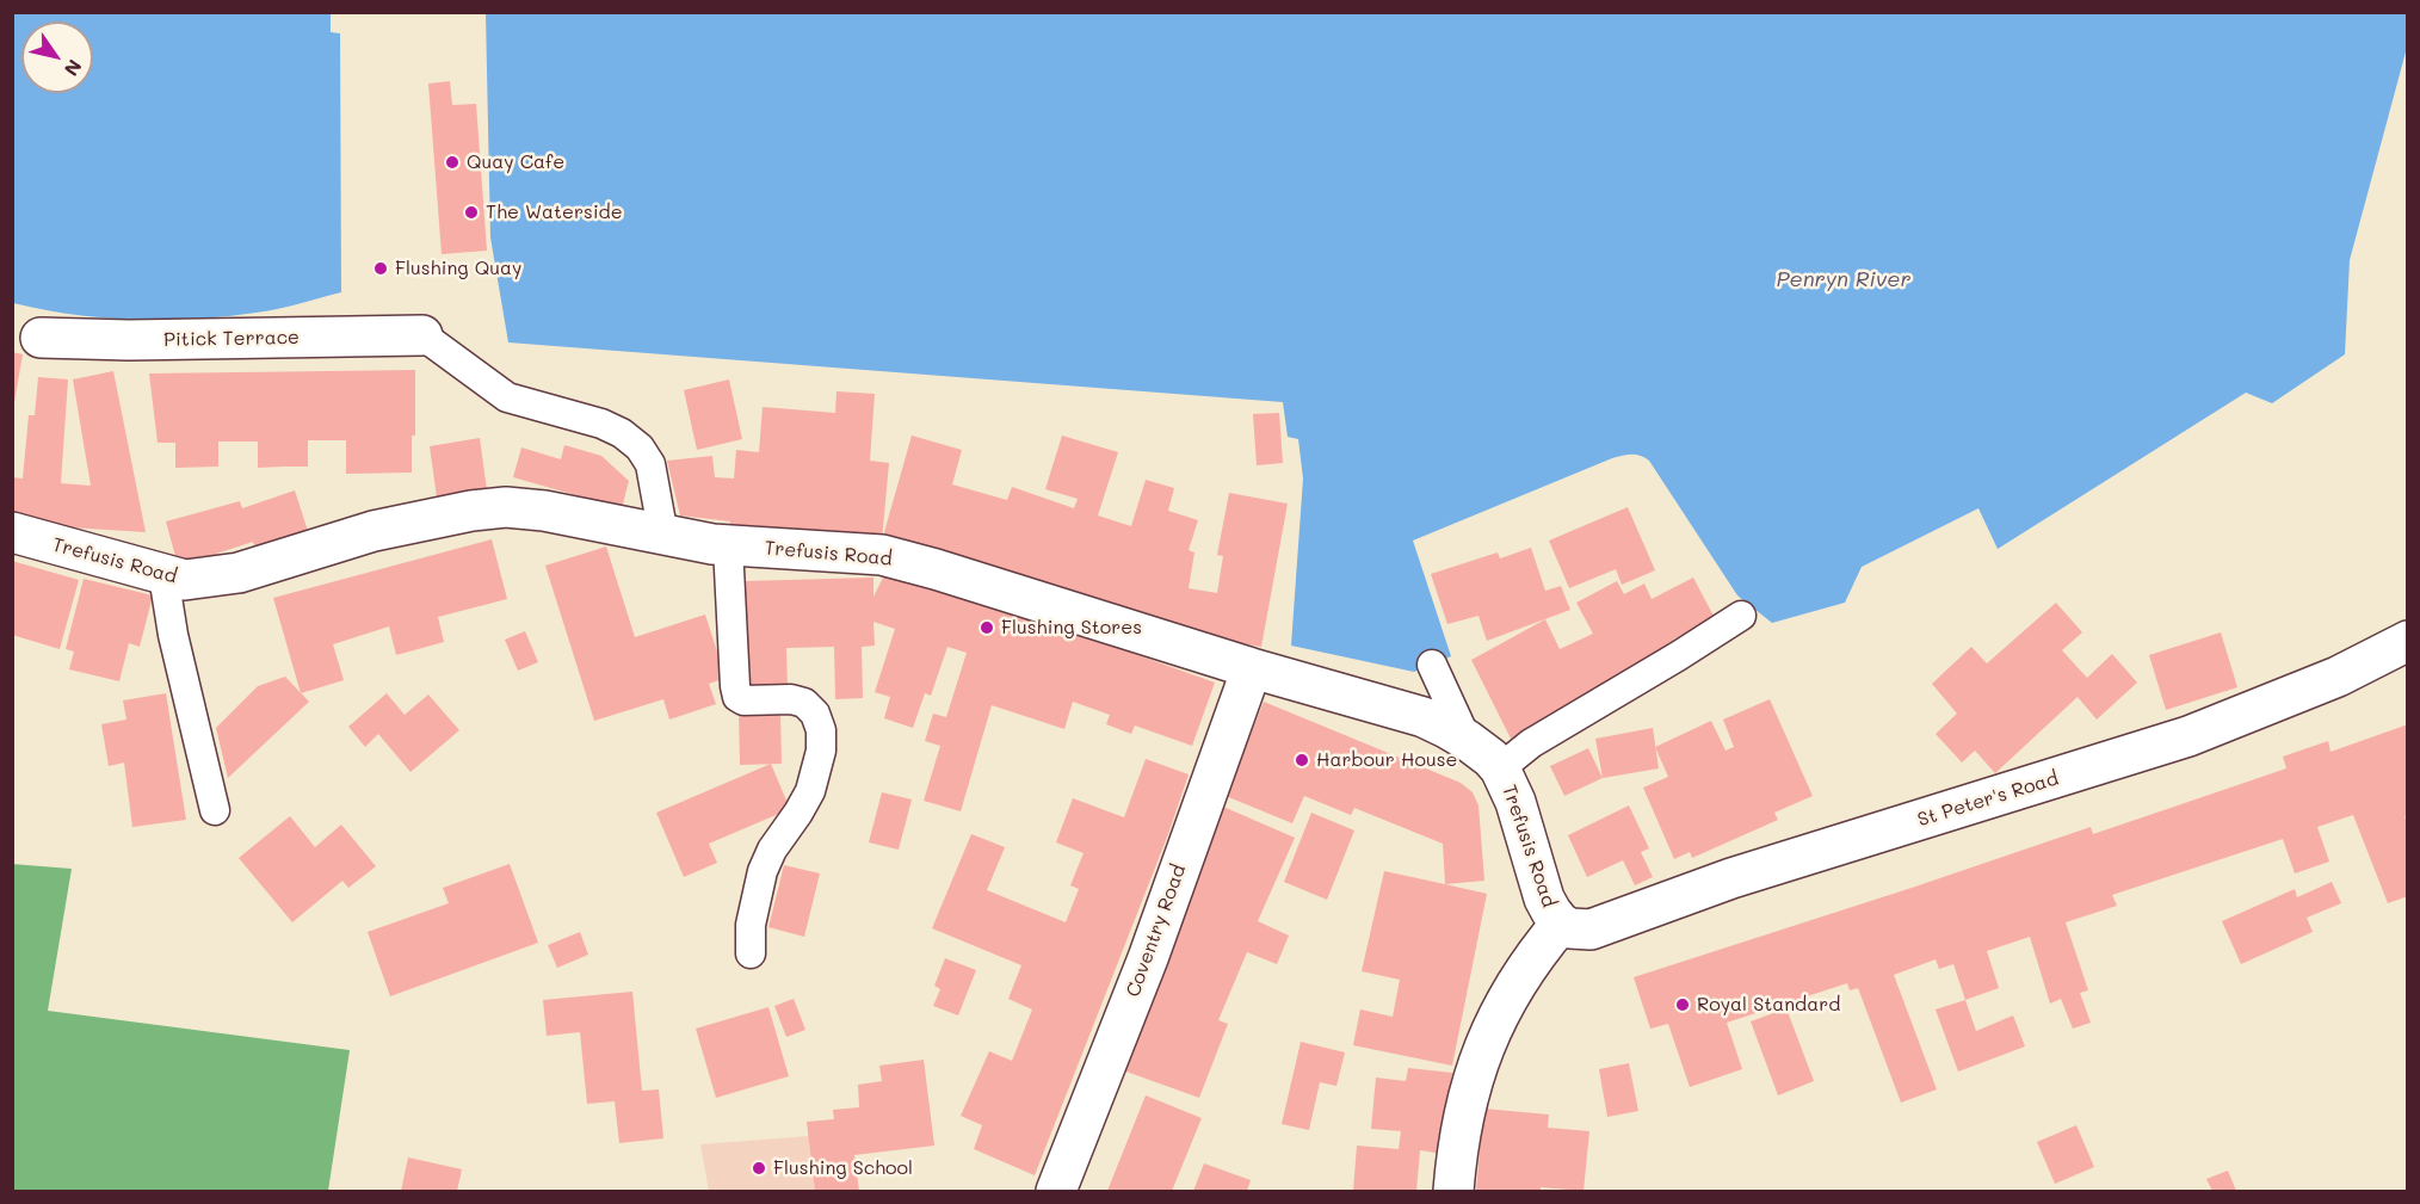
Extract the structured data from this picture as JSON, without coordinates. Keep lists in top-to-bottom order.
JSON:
{
  "streets": {
    "street": [
      "Pitick Terrace",
      "Trefusis Road",
      "St Peter's Road",
      "Coventry Road"
    ]
  },
  "crossings": [
    ["Trefusis Road", "St Peter's Road"],
    ["Trefusis Road", "Coventry Road"]
  ],
  "water": ["Penryn River"],
  "places": [
    "Quay Cafe",
    "The Waterside",
    "Flushing Quay",
    "Flushing Stores",
    "Harbour House",
    "Royal Standard",
    "Flushing School"
  ],
  "north": "bottom right"
}
